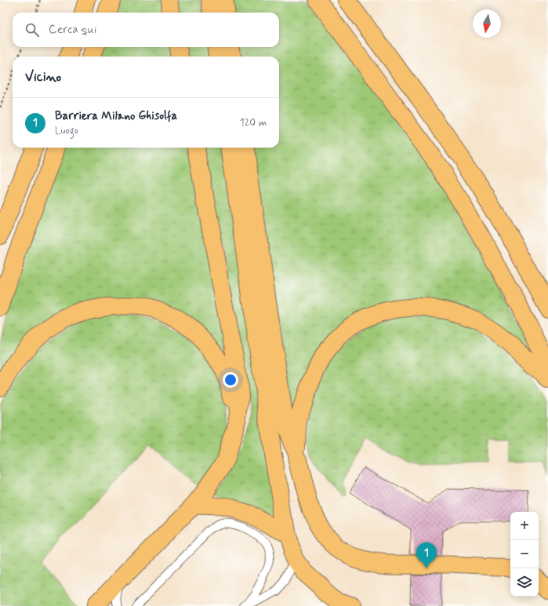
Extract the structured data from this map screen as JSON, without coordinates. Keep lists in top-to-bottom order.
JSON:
{
  "north": "bottom",
  "page": {
    "search": "Cerca qui",
    "heading": "Vicino",
    "list": [
      {
        "mark": "1",
        "name": "Barriera Milano Ghisolfa",
        "note": "Luogo",
        "value": "120 m"
      }
    ],
    "map_buttons": ["+", "−"],
    "pins": "1"
  }
}
